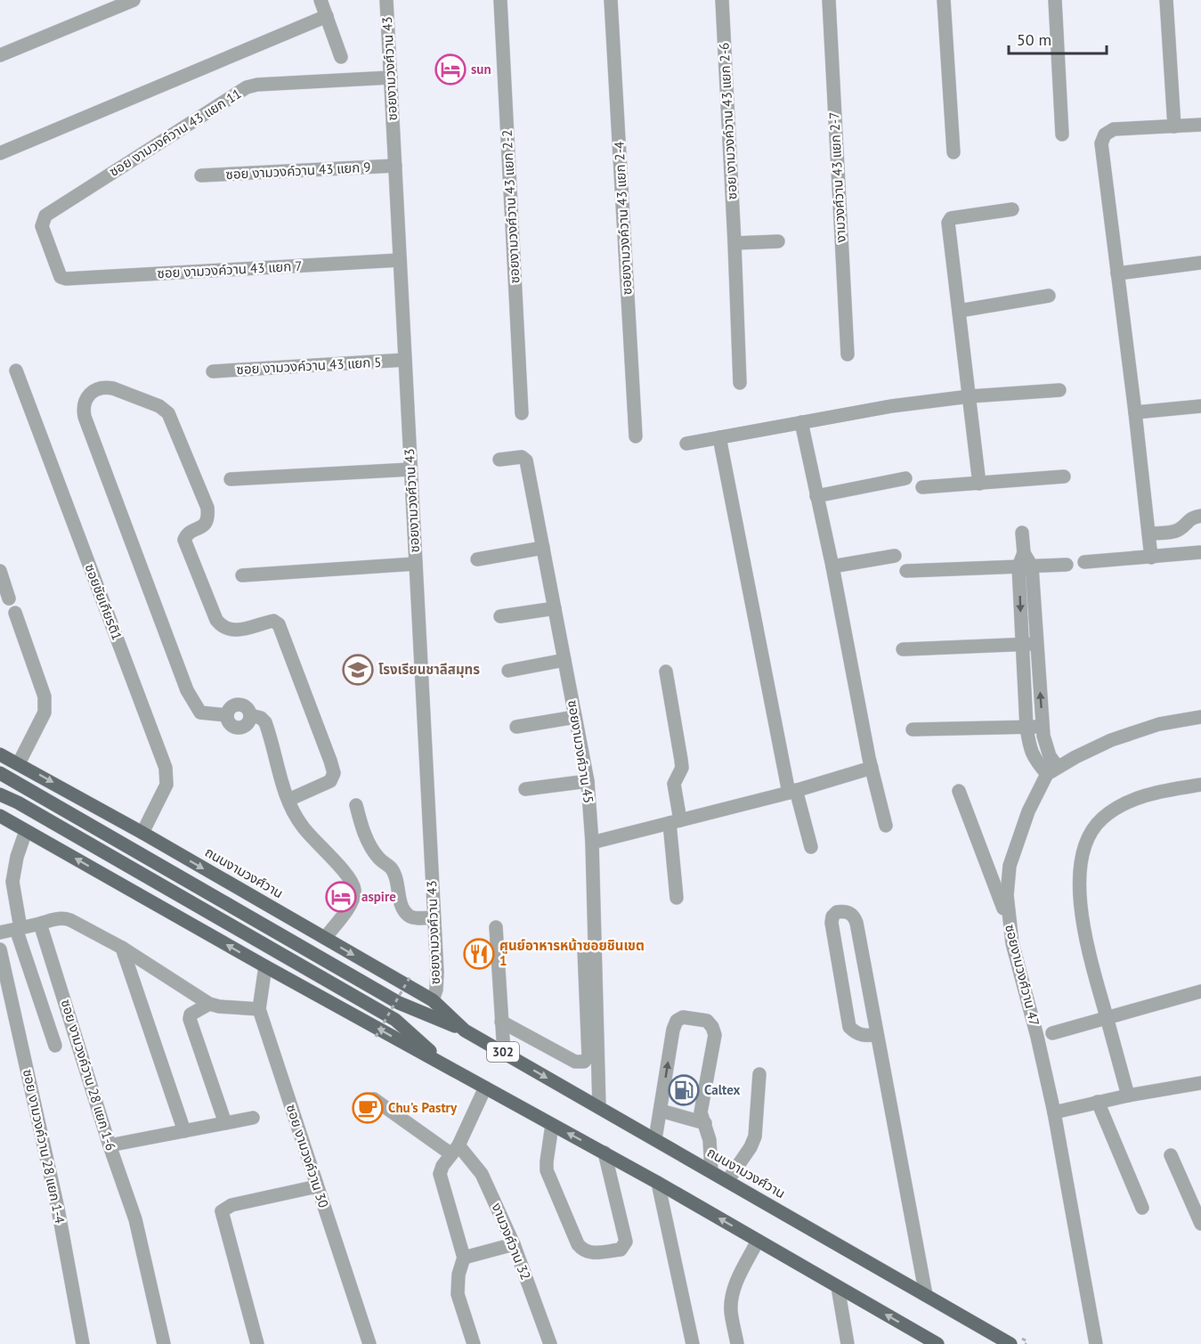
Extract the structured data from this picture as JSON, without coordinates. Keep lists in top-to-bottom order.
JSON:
{
  "streets": {
    "main road": ["ถนนงามวงศ์วาน", "302"],
    "street": [
      "ซอยงามวงศ์วาน 43",
      "ซอย งามวงค์วาน 43 แยก 2-6",
      "ซอย งามวงค์วาน 43 แยก 11",
      "ซอย งามวงค์วาน 43 แยก 9",
      "งามวงศ์วาน 43 แยก 2-7",
      "ซอยงามวงศ์วาน 43 แยก 2-2",
      "ซอยงามวงค์วาน 43 แยก 2-4",
      "ซอย งามวงค์วาน 43 แยก 7",
      "ซอย งามวงค์วาน 43 แยก 5",
      "ซอยชัยเกียรติ1",
      "ซอยงามวงศ์วาน 45",
      "ซอยงามวงศ์วาน 47",
      "ซอย งามวงค์วาน 28 แยก 1-6",
      "ซอย งามวงค์วาน 28 แยก 1-4",
      "ซอย งามวงค์วาน 30",
      "งามวงศ์วาน 32"
    ]
  },
  "crossings": [
    ["ซอยงามวงศ์วาน 43", "ซอย งามวงค์วาน 43 แยก 11"],
    ["ซอยงามวงศ์วาน 43", "ซอย งามวงค์วาน 43 แยก 9"],
    ["ซอยงามวงศ์วาน 43", "ซอย งามวงค์วาน 43 แยก 7"],
    ["ซอยงามวงศ์วาน 43", "ซอย งามวงค์วาน 43 แยก 5"],
    ["ซอยงามวงศ์วาน 43", "ถนนงามวงศ์วาน"],
    ["ซอย งามวงค์วาน 43 แยก 11", "ซอย งามวงค์วาน 43 แยก 7"],
    ["ซอยชัยเกียรติ1", "ถนนงามวงศ์วาน"],
    ["ซอยงามวงศ์วาน 45", "ถนนงามวงศ์วาน"]
  ],
  "places": {
    "hotel": ["sun", "aspire"],
    "school or university": ["โรงเรียนชาลีสมุทร"],
    "restaurant": ["ศูนย์อาหารหน้าซอยชินเขต 1"],
    "fuel station": ["Caltex"],
    "cafe": ["Chu's Pastry"]
  },
  "scale_bar": "50 m"
}
